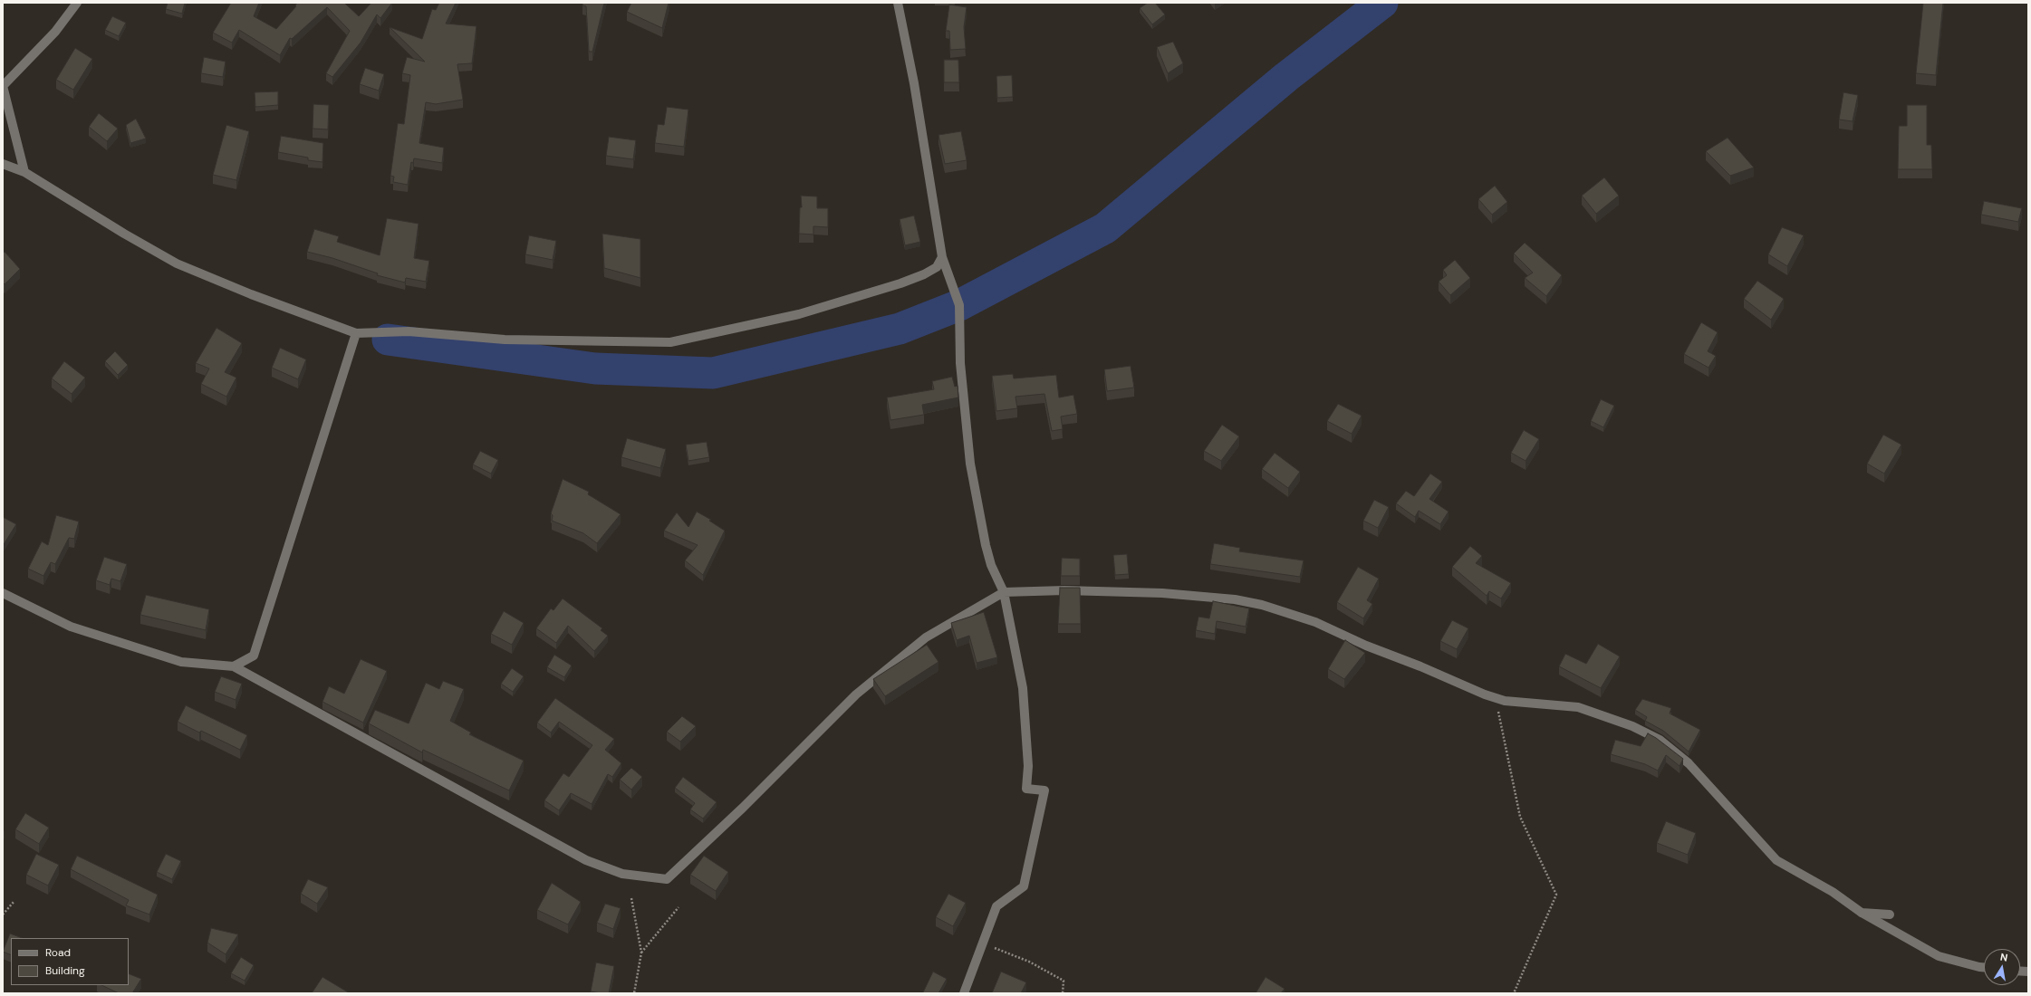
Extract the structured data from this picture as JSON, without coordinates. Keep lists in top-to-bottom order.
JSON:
{
  "legend": ["Road", "Building"],
  "north": "top"
}
